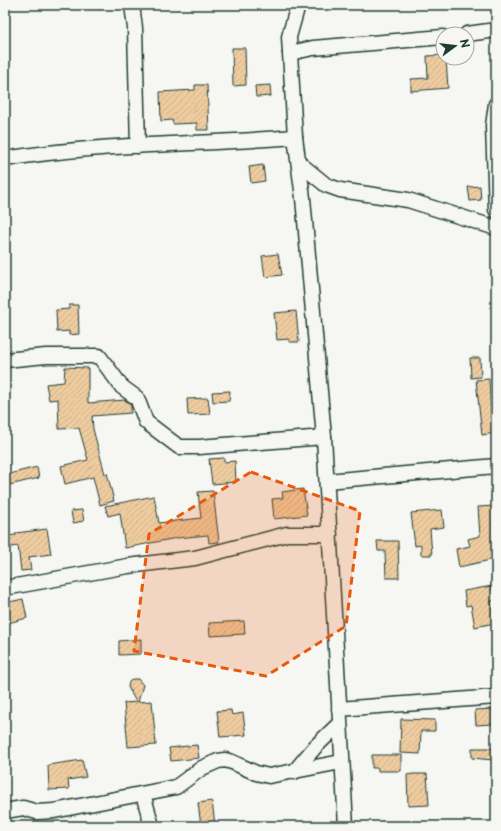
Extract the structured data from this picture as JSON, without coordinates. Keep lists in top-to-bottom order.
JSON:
{
  "north": "right"
}
